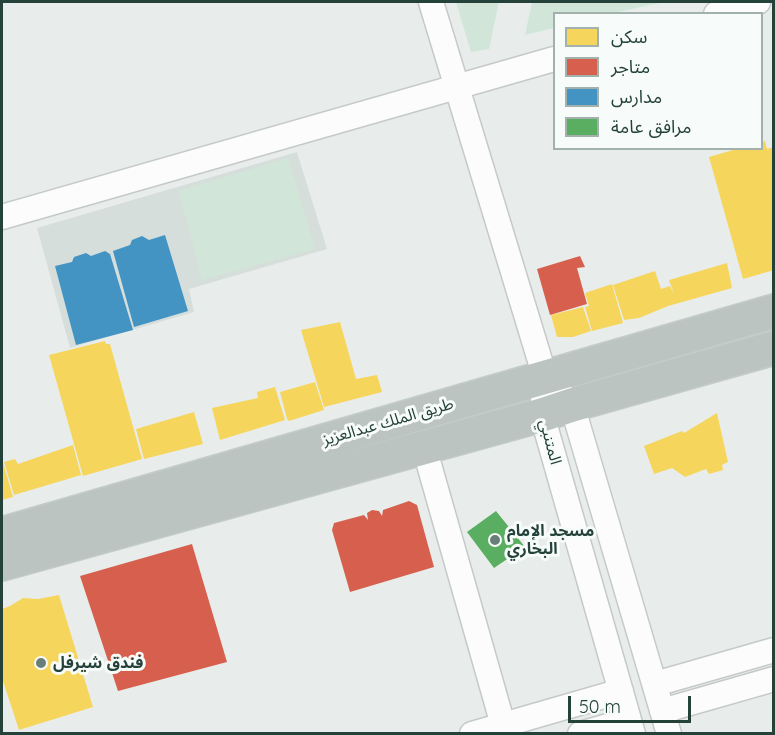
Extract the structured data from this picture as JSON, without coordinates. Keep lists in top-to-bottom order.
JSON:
{
  "streets": {
    "highway": ["طريق الملك عبدالعزيز"],
    "street": ["المتنبي"]
  },
  "crossings": [
    ["طريق الملك عبدالعزيز", "المتنبي"]
  ],
  "places": ["مسجد الإمام البخاري", "فندق شيرفل"],
  "legend": [
    "سكن",
    "متاجر",
    "مدارس",
    "مرافق عامة"
  ],
  "scale_bar": "50 m"
}
